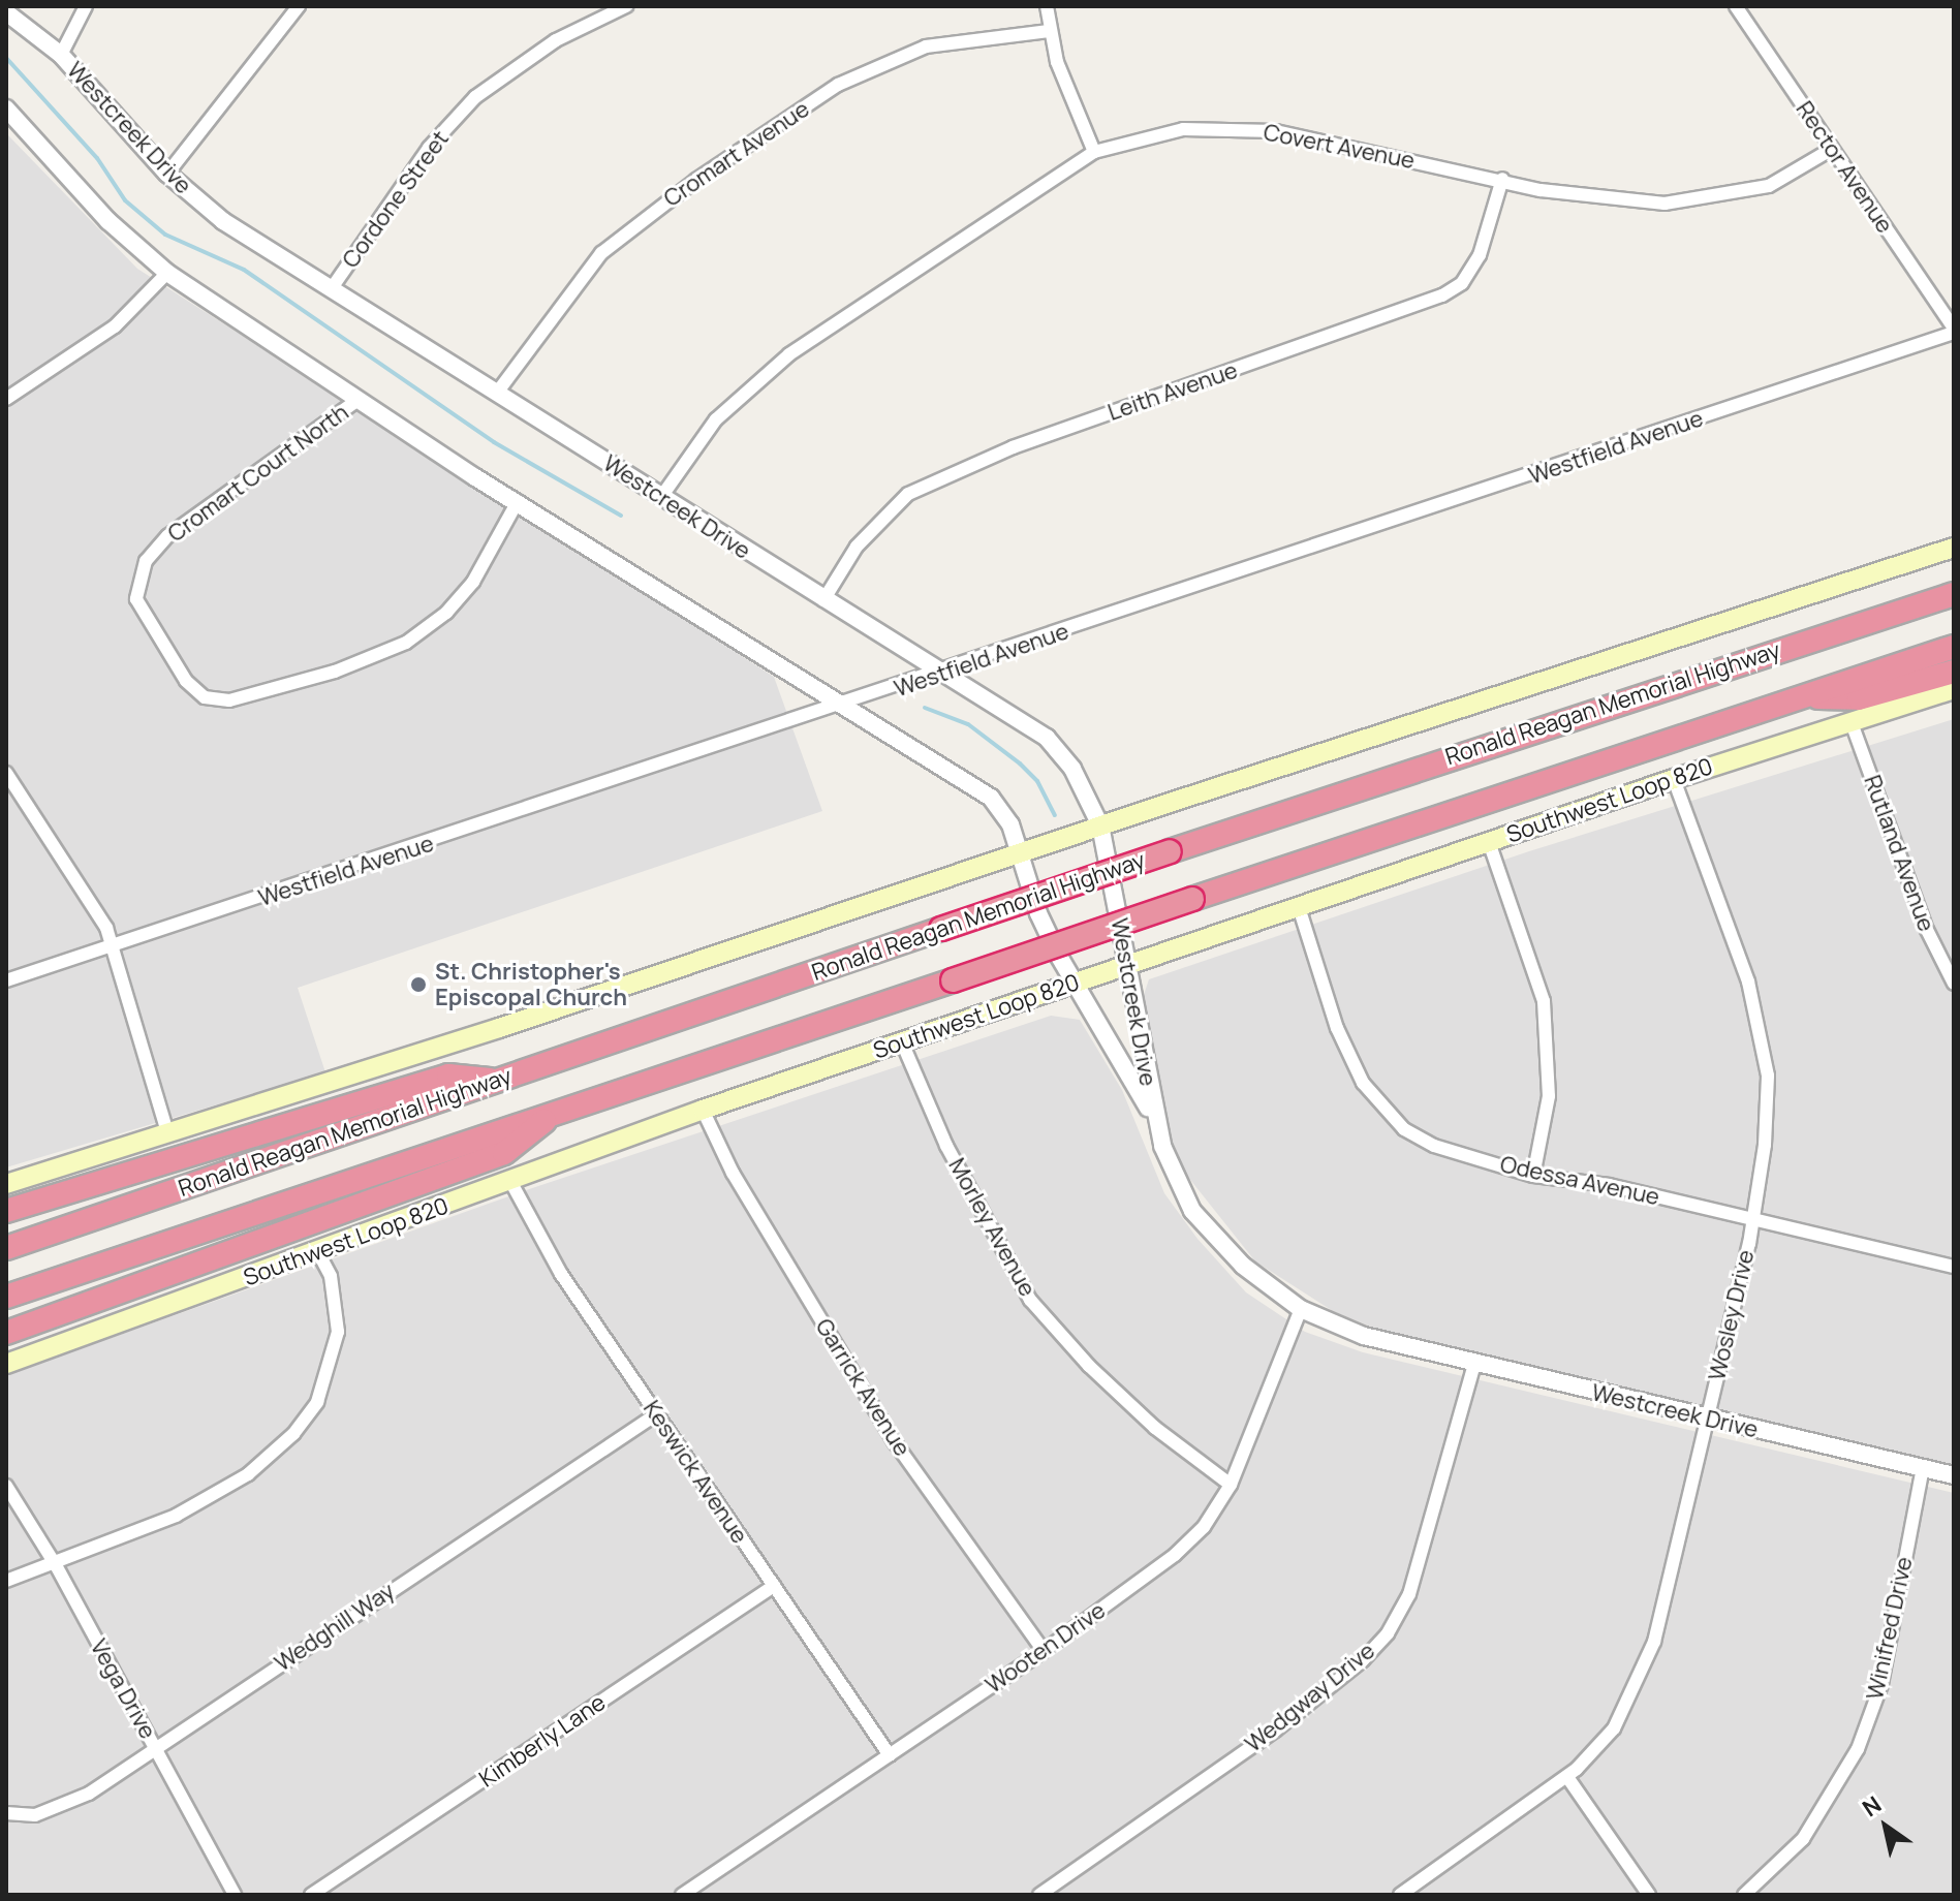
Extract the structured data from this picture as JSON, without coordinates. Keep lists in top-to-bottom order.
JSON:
{
  "streets": {
    "highway": ["Ronald Reagan Memorial Highway"],
    "main road": ["Southwest Loop 820"],
    "street": [
      "Westcreek Drive",
      "Covert Avenue",
      "Cromart Avenue",
      "Rector Avenue",
      "Cordone Street",
      "Leith Avenue",
      "Westfield Avenue",
      "Cromart Court North",
      "Rutland Avenue",
      "Odessa Avenue",
      "Morley Avenue",
      "Wosley Drive",
      "Garrick Avenue",
      "Keswick Avenue",
      "Wedghill Way",
      "Winifred Drive",
      "Wooten Drive",
      "Vega Drive",
      "Wedgway Drive",
      "Kimberly Lane"
    ]
  },
  "crossings": [
    ["Westcreek Drive", "Covert Avenue"],
    ["Westcreek Drive", "Cromart Avenue"],
    ["Westcreek Drive", "Cordone Street"],
    ["Westcreek Drive", "Leith Avenue"],
    ["Westcreek Drive", "Westfield Avenue"],
    ["Westcreek Drive", "Cromart Court North"],
    ["Westcreek Drive", "Southwest Loop 820"],
    ["Westcreek Drive", "Wosley Drive"],
    ["Westcreek Drive", "Winifred Drive"],
    ["Westcreek Drive", "Wooten Drive"],
    ["Westcreek Drive", "Wedgway Drive"],
    ["Covert Avenue", "Rector Avenue"],
    ["Covert Avenue", "Leith Avenue"],
    ["Rector Avenue", "Westfield Avenue"],
    ["Southwest Loop 820", "Rutland Avenue"],
    ["Southwest Loop 820", "Odessa Avenue"],
    ["Southwest Loop 820", "Morley Avenue"],
    ["Southwest Loop 820", "Wosley Drive"],
    ["Southwest Loop 820", "Garrick Avenue"],
    ["Southwest Loop 820", "Keswick Avenue"],
    ["Odessa Avenue", "Wosley Drive"],
    ["Morley Avenue", "Wooten Drive"],
    ["Garrick Avenue", "Wooten Drive"],
    ["Keswick Avenue", "Wedghill Way"],
    ["Keswick Avenue", "Wooten Drive"],
    ["Keswick Avenue", "Kimberly Lane"],
    ["Wedghill Way", "Vega Drive"]
  ],
  "places": ["St. Christopher's Episcopal Church"],
  "north": "top left"
}
